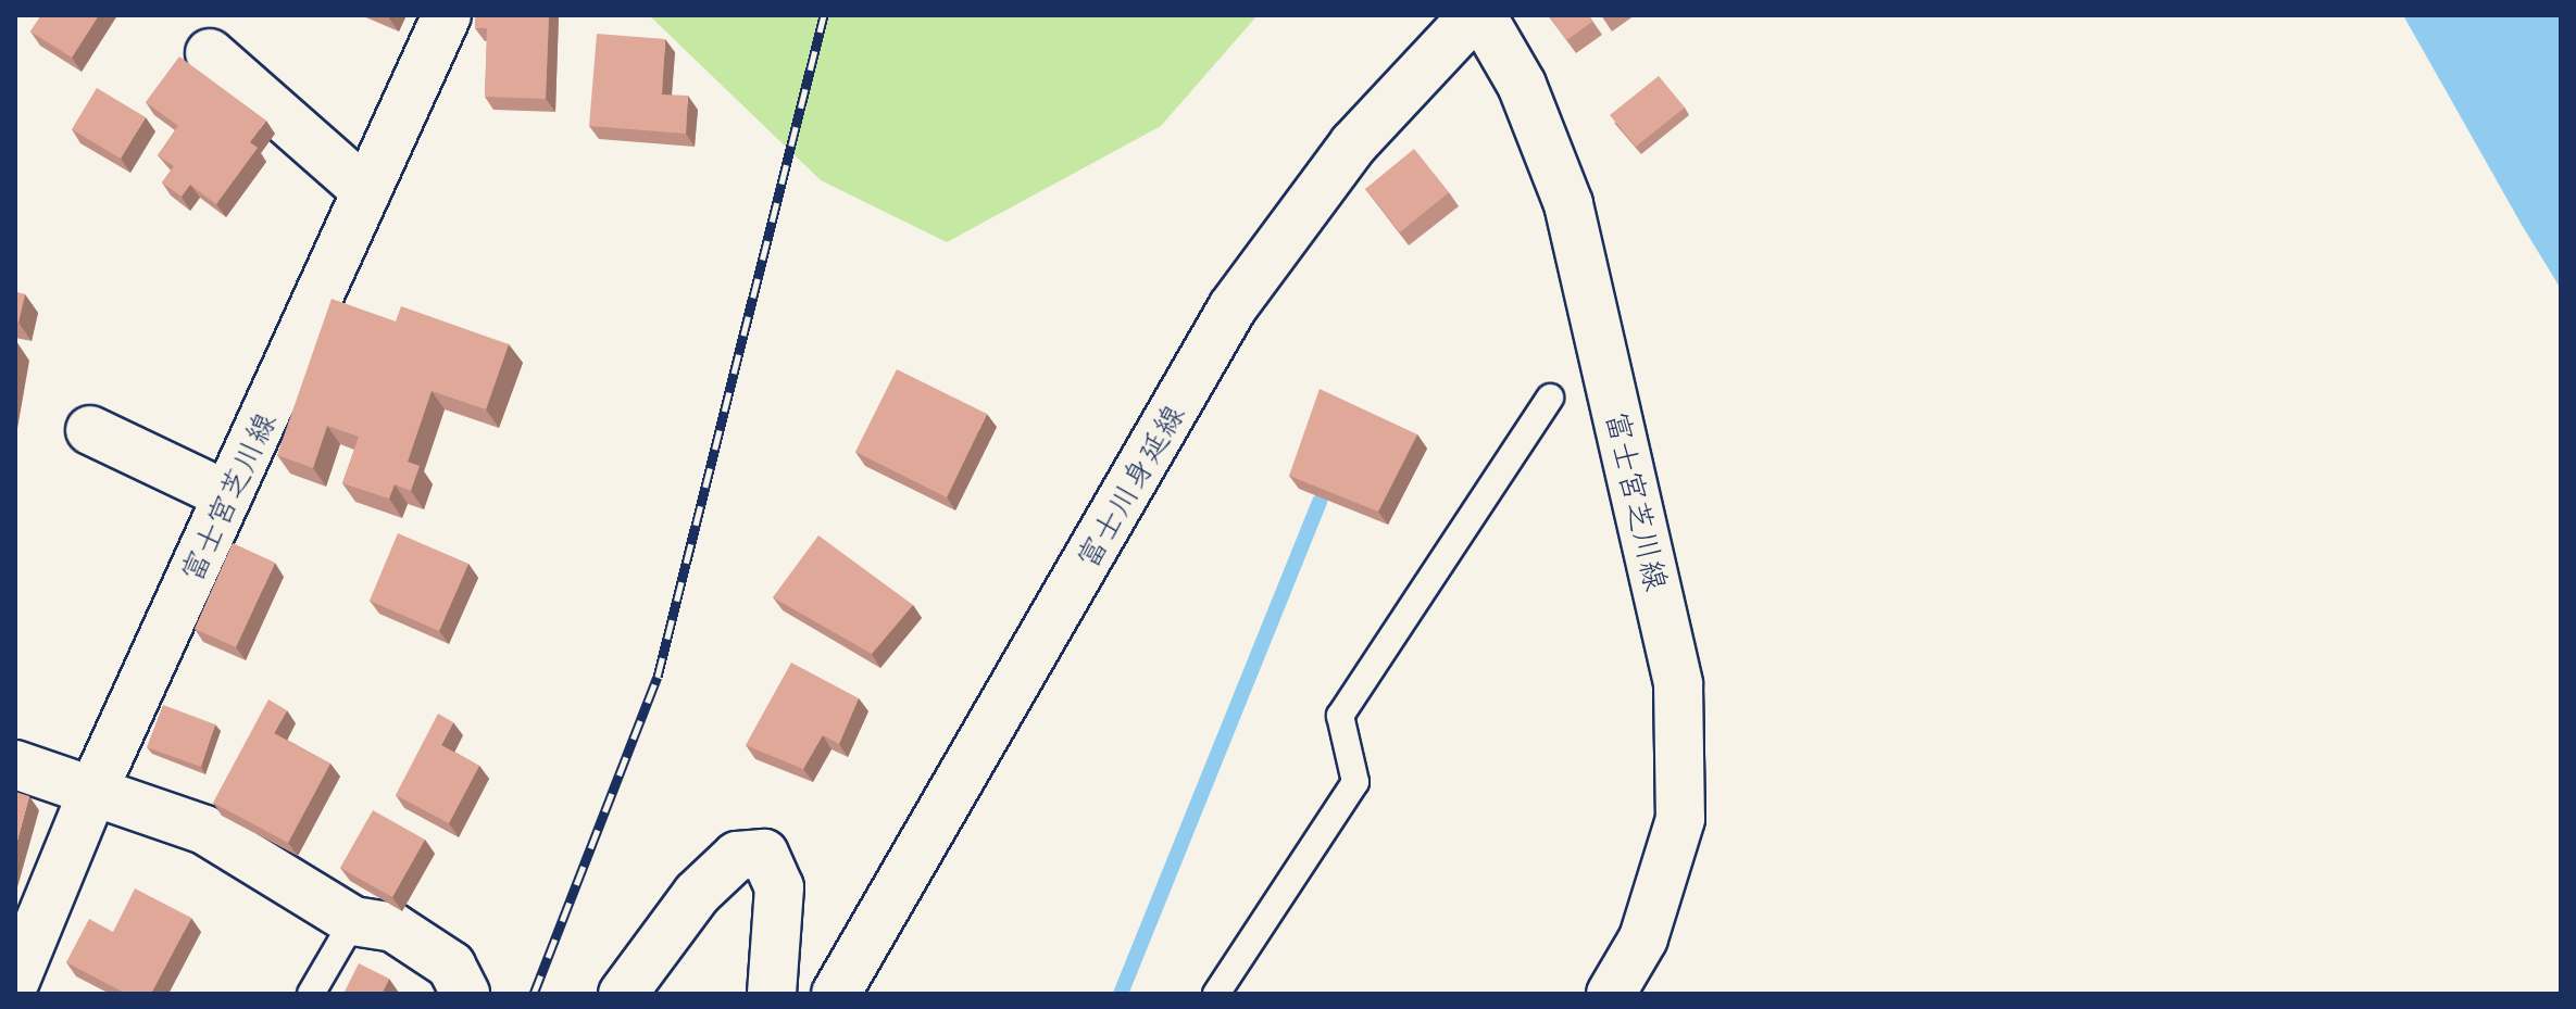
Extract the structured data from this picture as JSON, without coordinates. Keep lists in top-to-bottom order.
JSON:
{
  "streets": {
    "main road": ["富士川身延線", "富士宮芝川線"]
  }
}
